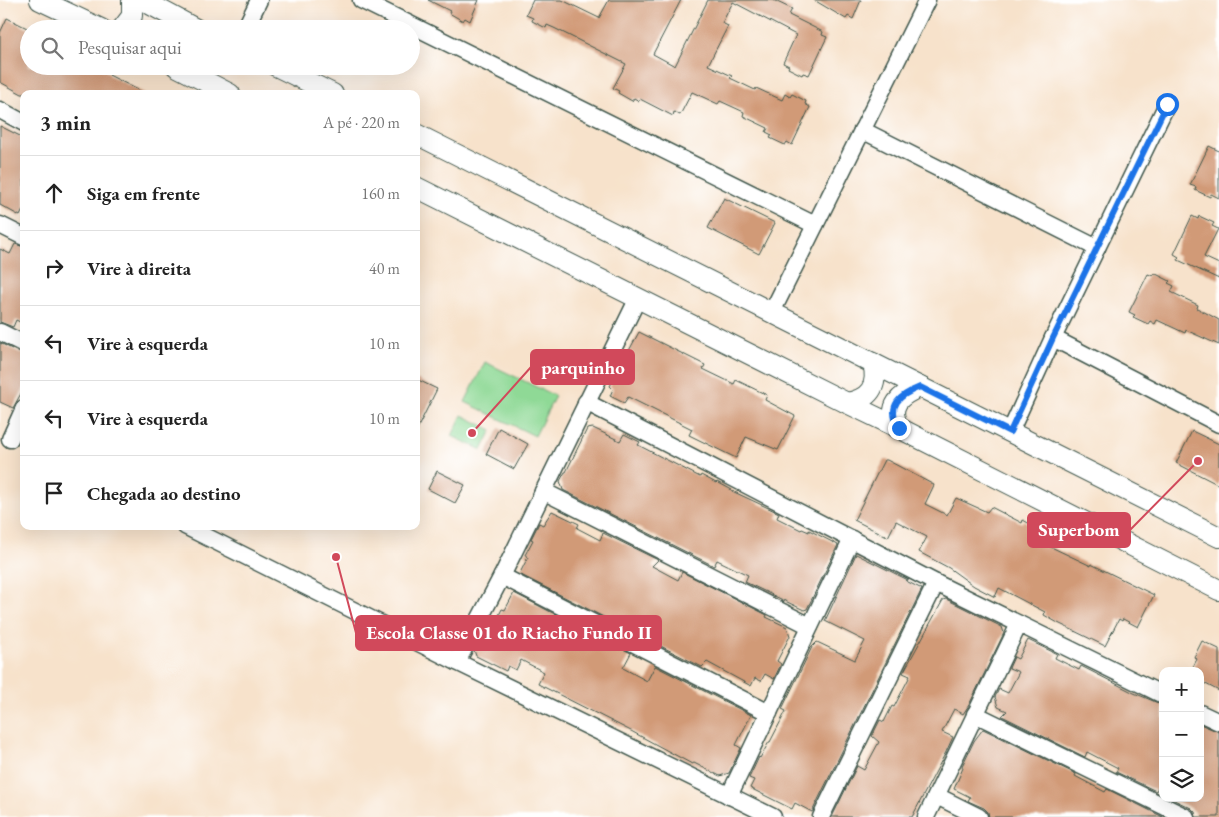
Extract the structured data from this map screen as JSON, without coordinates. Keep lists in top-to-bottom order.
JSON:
{
  "places": ["parquinho", "Superbom", "Escola Classe 01 do Riacho Fundo II"],
  "page": {
    "search": "Pesquisar aqui",
    "heading": ["3 min", "A pé · 220 m"],
    "list": [
      ["Siga em frente", "160 m"],
      ["Vire à direita", "40 m"],
      ["Vire à esquerda", "10 m"],
      ["Vire à esquerda", "10 m"],
      "Chegada ao destino"
    ],
    "map_buttons": ["+", "−"]
  }
}
